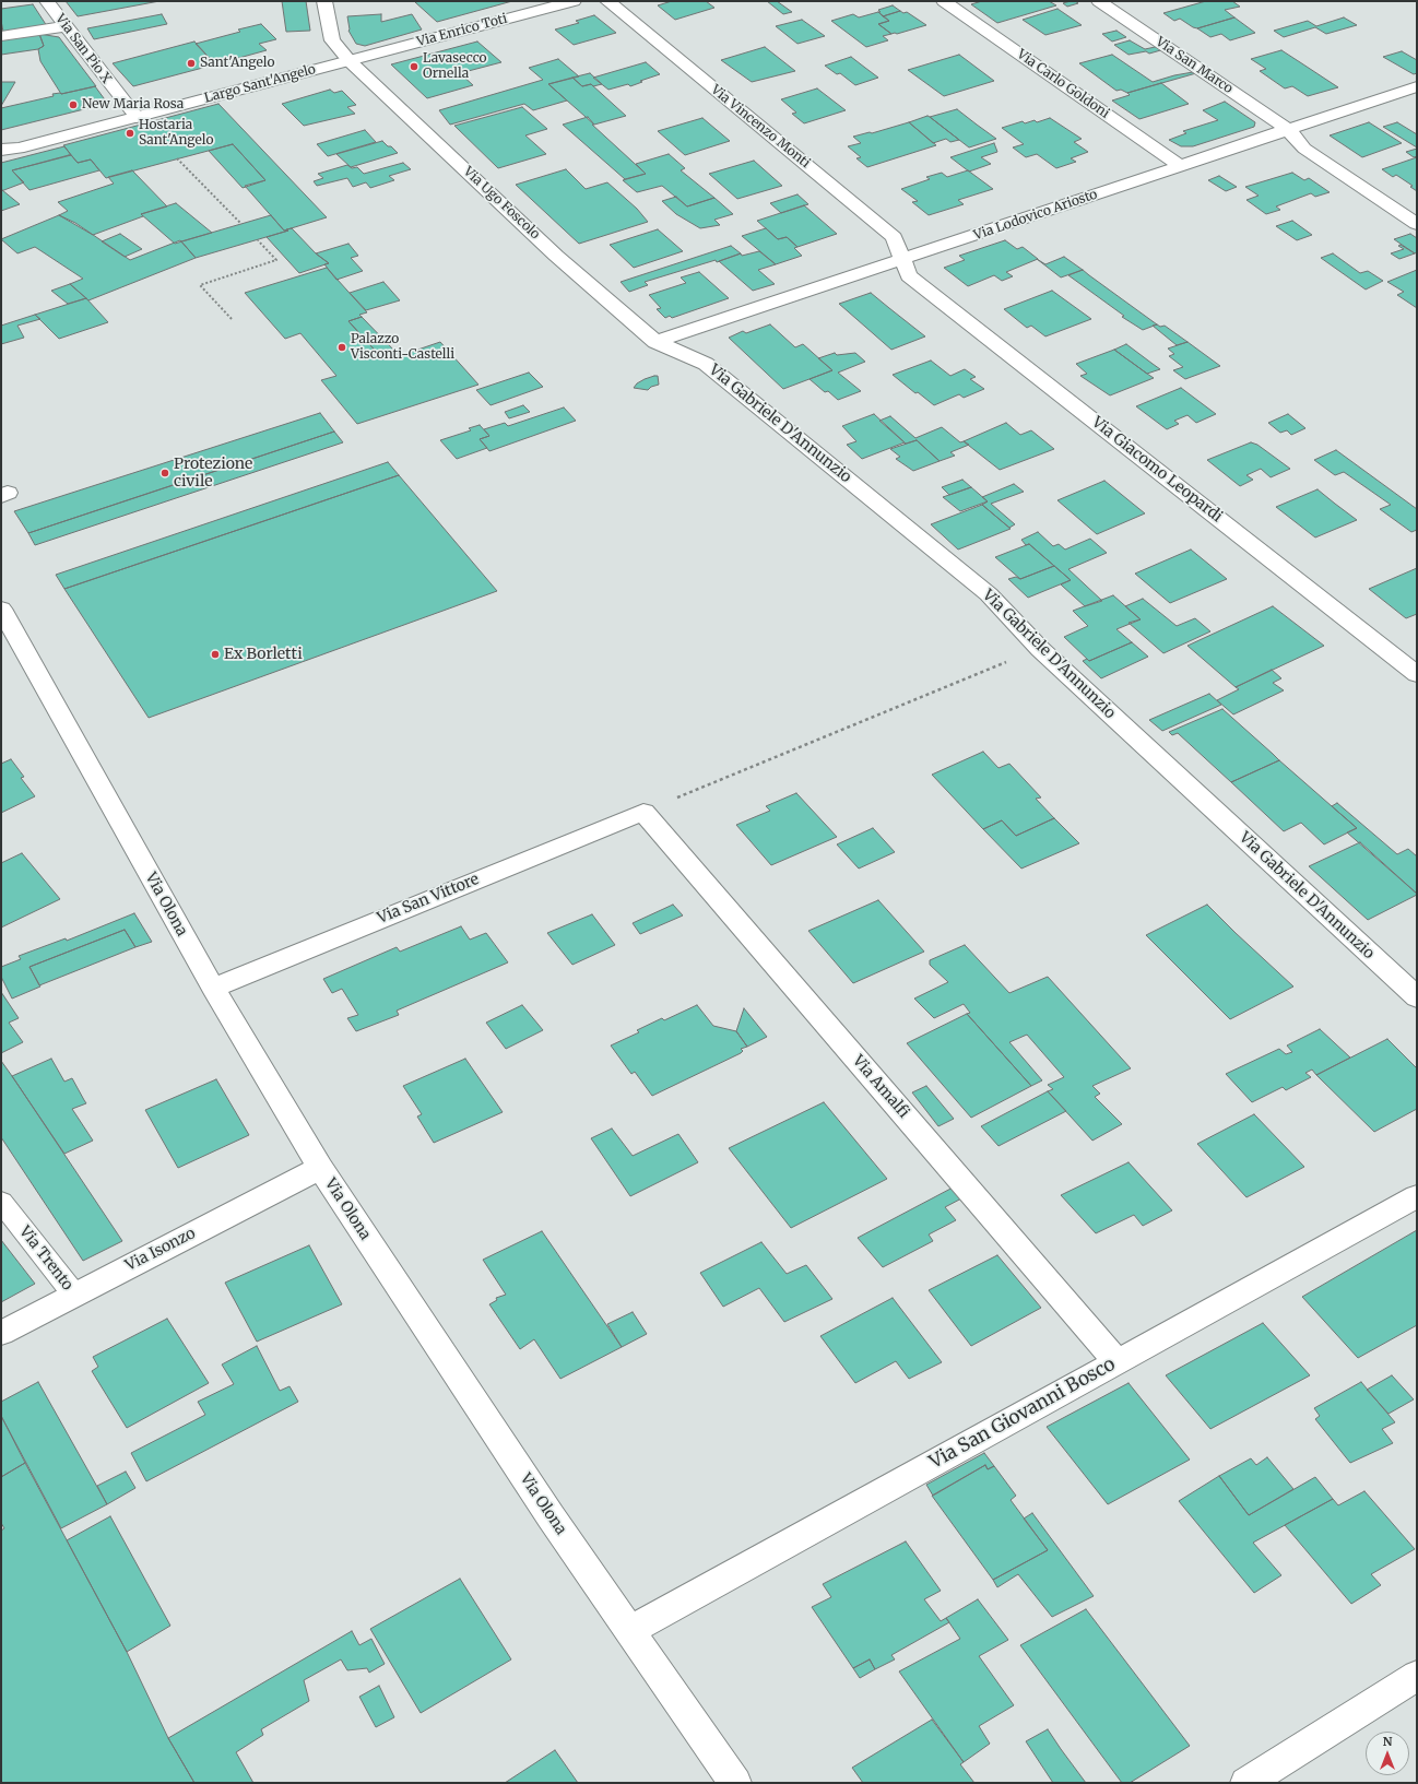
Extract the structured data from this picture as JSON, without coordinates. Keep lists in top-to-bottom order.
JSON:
{
  "streets": {
    "street": [
      "Via Enrico Toti",
      "Via San Pio X",
      "Via San Marco",
      "Largo Sant'Angelo",
      "Via Carlo Goldoni",
      "Via Vincenzo Monti",
      "Via Ugo Foscolo",
      "Via Lodovico Ariosto",
      "Via Gabriele D'Annunzio",
      "Via Giacomo Leopardi",
      "Via San Vittore",
      "Via Olona",
      "Via Amalfi",
      "Via Isonzo",
      "Via San Giovanni Bosco"
    ],
    "lane": ["Via Trento"]
  },
  "crossings": [
    ["Via Enrico Toti", "Largo Sant'Angelo"],
    ["Via Enrico Toti", "Via Ugo Foscolo"],
    ["Via San Pio X", "Largo Sant'Angelo"],
    ["Via San Marco", "Via Lodovico Ariosto"],
    ["Largo Sant'Angelo", "Via Ugo Foscolo"],
    ["Via Carlo Goldoni", "Via Lodovico Ariosto"],
    ["Via Vincenzo Monti", "Via Lodovico Ariosto"],
    ["Via Vincenzo Monti", "Via Giacomo Leopardi"],
    ["Via Ugo Foscolo", "Via Lodovico Ariosto"],
    ["Via Ugo Foscolo", "Via Gabriele D'Annunzio"],
    ["Via Lodovico Ariosto", "Via Gabriele D'Annunzio"],
    ["Via Lodovico Ariosto", "Via Giacomo Leopardi"],
    ["Via San Vittore", "Via Olona"],
    ["Via San Vittore", "Via Amalfi"],
    ["Via Olona", "Via Isonzo"],
    ["Via Olona", "Via San Giovanni Bosco"],
    ["Via Amalfi", "Via San Giovanni Bosco"],
    ["Via Isonzo", "Via Trento"]
  ],
  "places": [
    "Sant'Angelo",
    "Lavasecco Ornella",
    "New Maria Rosa",
    "Hostaria Sant'Angelo",
    "Palazzo Visconti-Castelli",
    "Protezione civile",
    "Ex Borletti"
  ],
  "north": "top"
}
